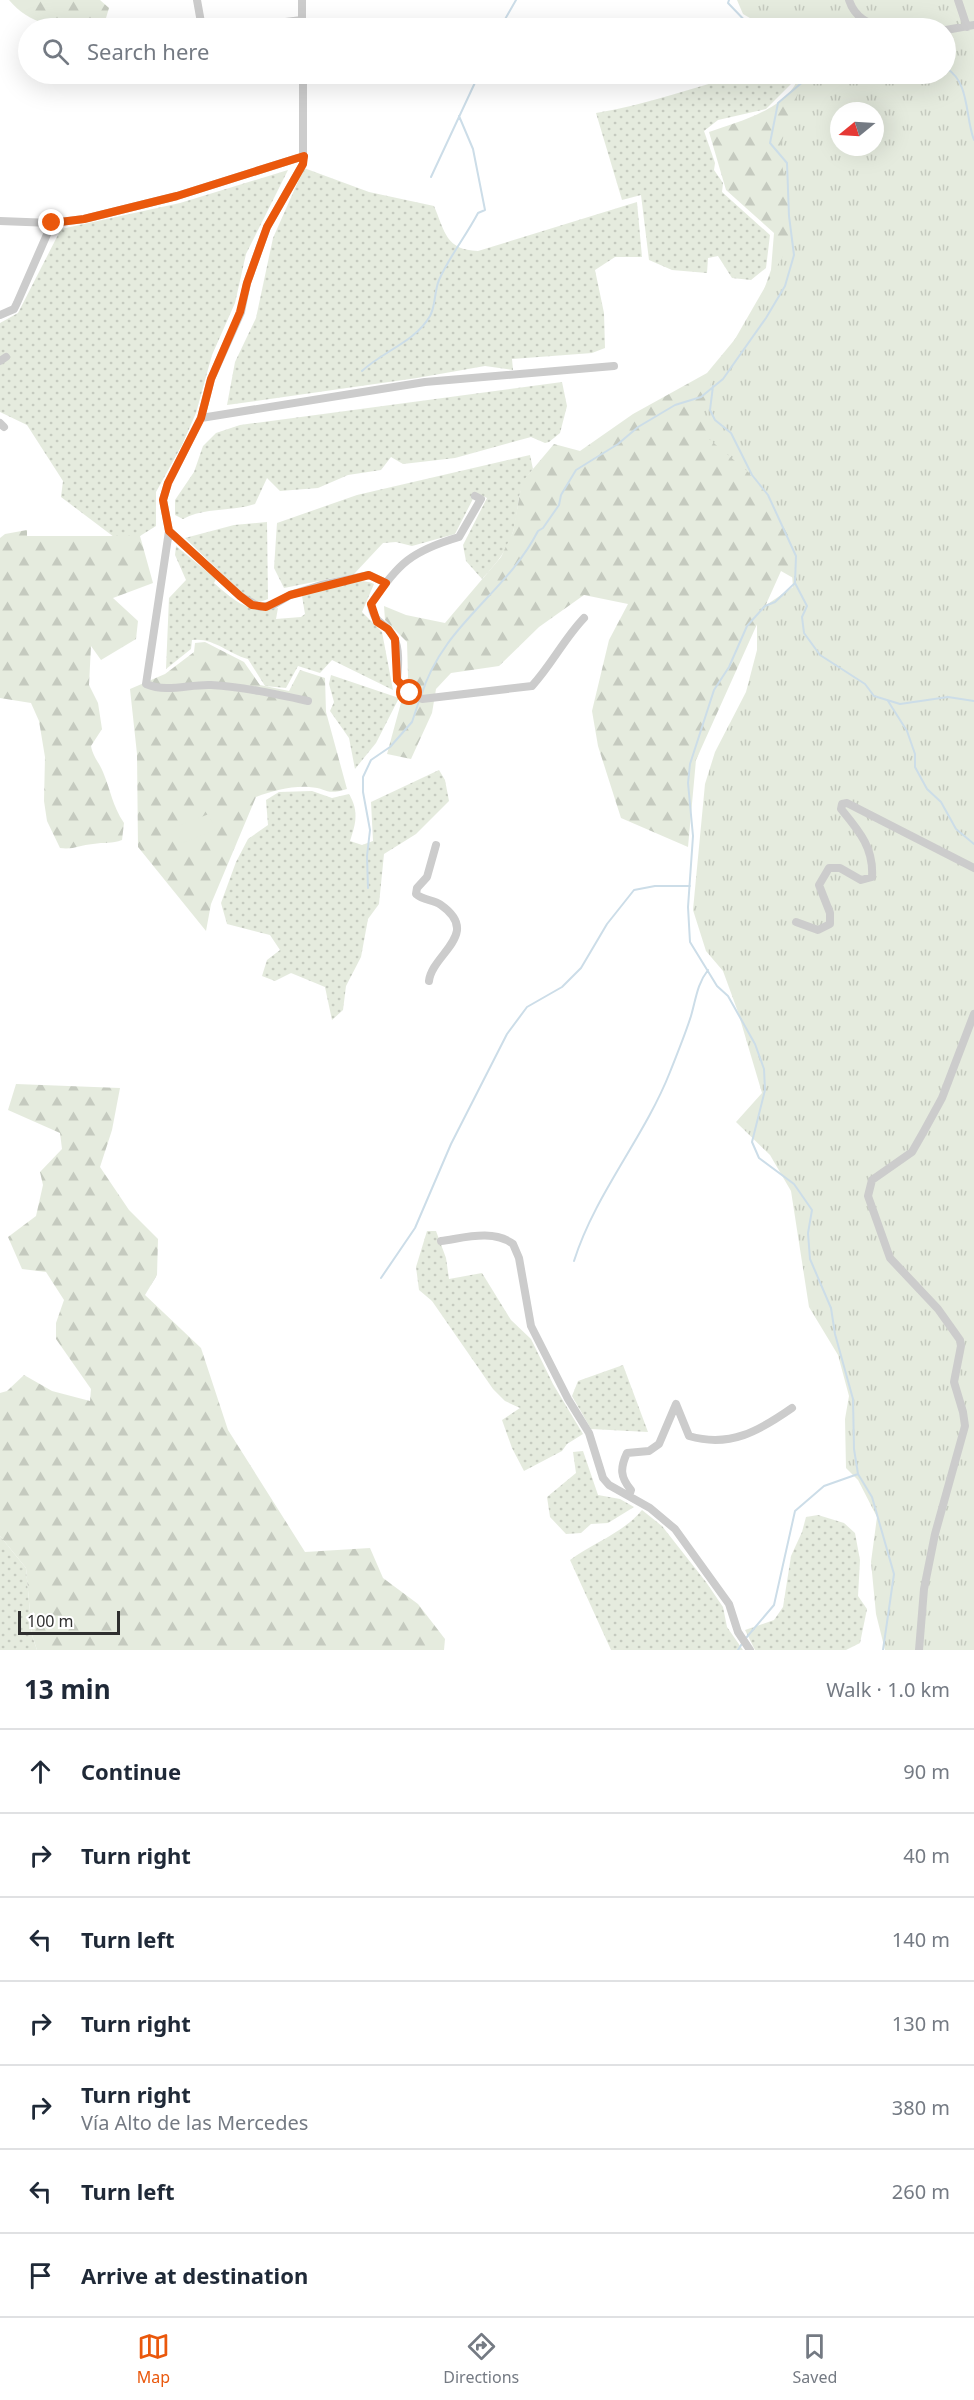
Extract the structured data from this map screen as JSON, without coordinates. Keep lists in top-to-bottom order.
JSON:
{
  "scale_bar": "100 m",
  "north": "left",
  "page": {
    "search": "Search here",
    "scale": "100 m",
    "heading": ["13 min", "Walk · 1.0 km"],
    "list": [
      ["Continue", "90 m"],
      ["Turn right", "40 m"],
      ["Turn left", "140 m"],
      ["Turn right", "130 m"],
      ["Turn right", "Vía Alto de las Mercedes", "380 m"],
      ["Turn left", "260 m"],
      "Arrive at destination"
    ],
    "nav": ["Map", "Directions", "Saved"]
  }
}
